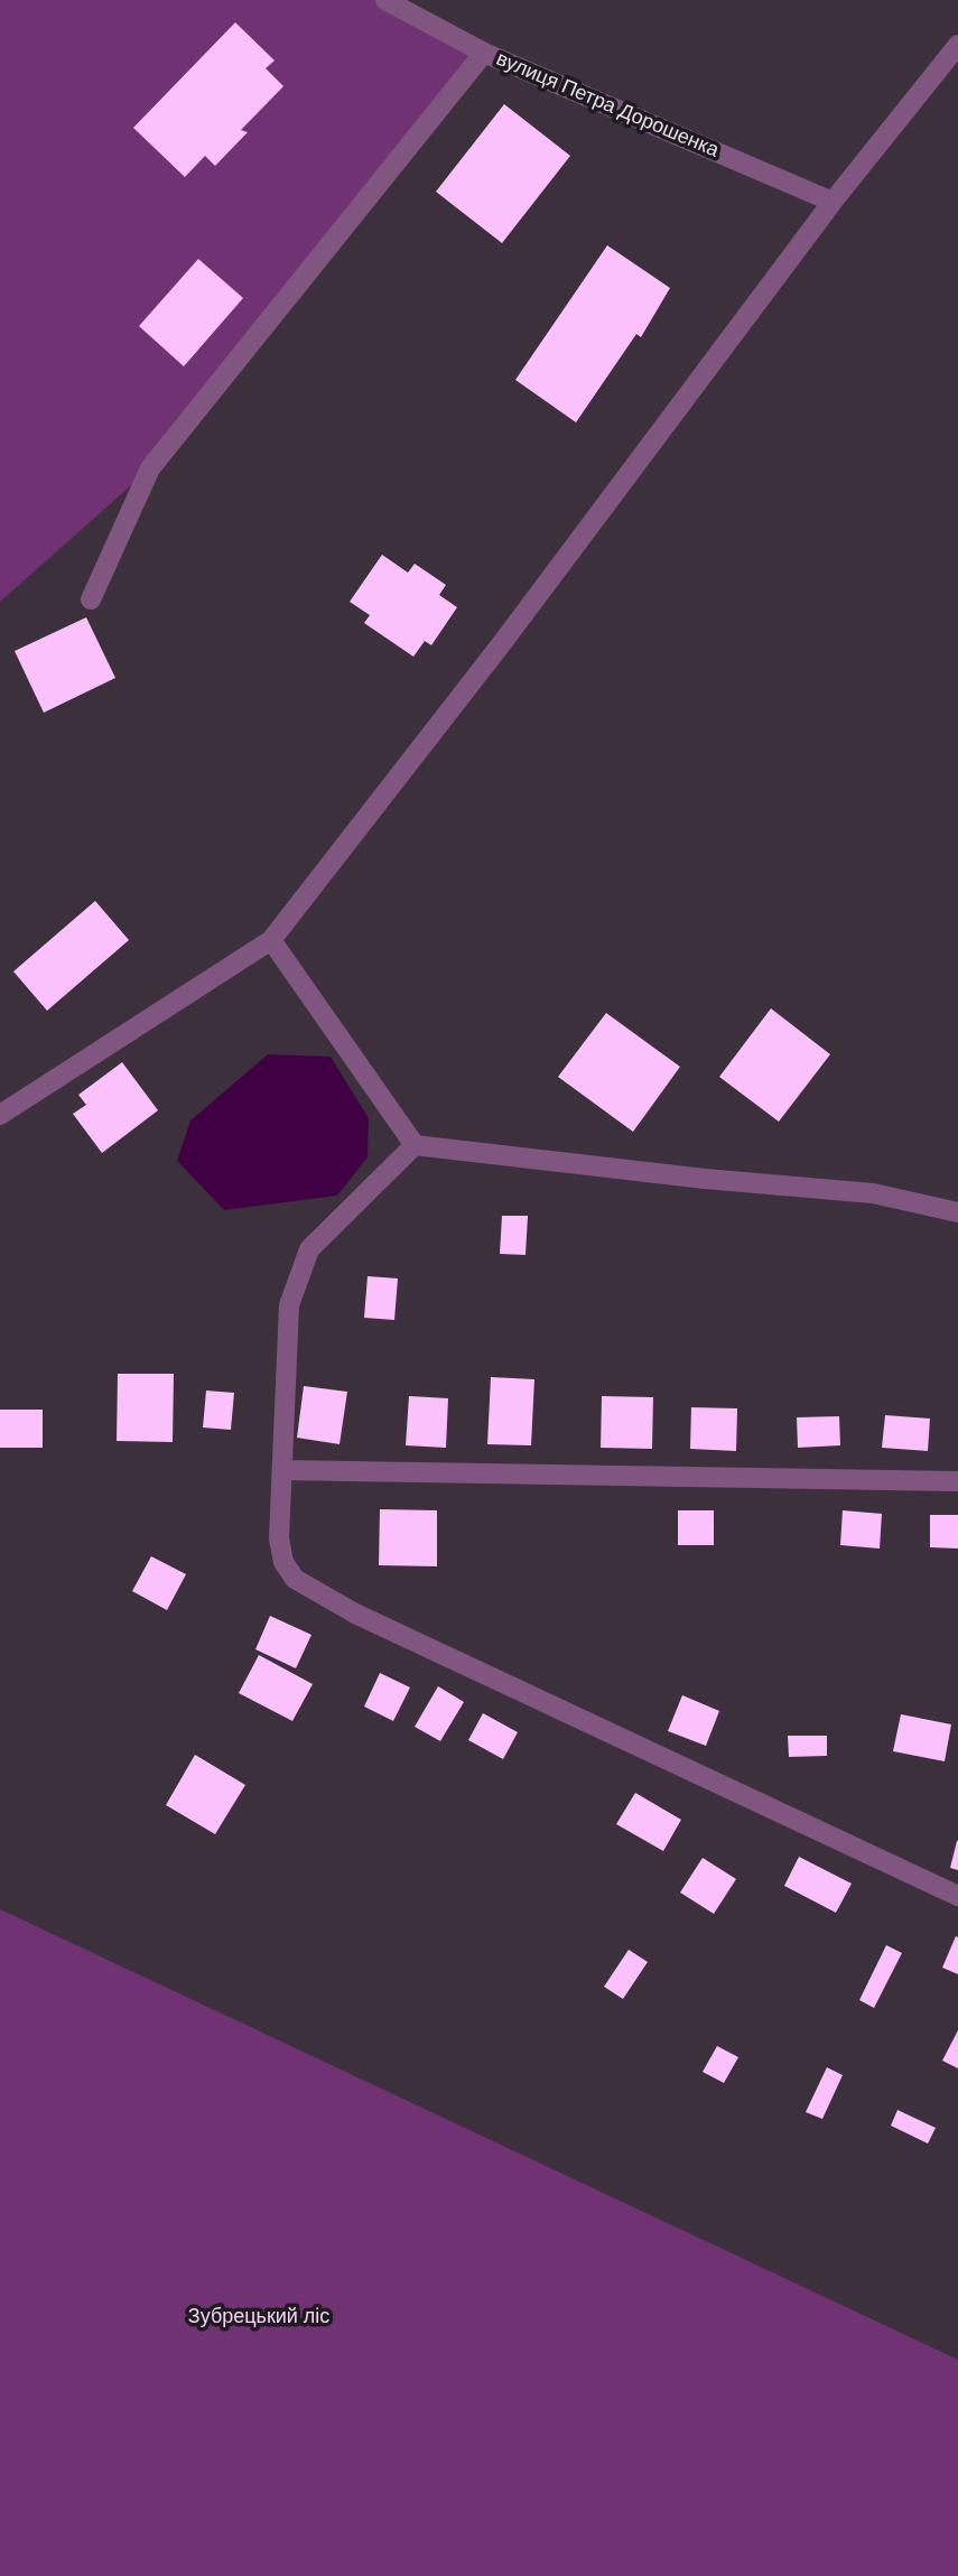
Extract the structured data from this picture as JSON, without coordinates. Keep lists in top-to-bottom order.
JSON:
{
  "streets": {
    "street": ["вулиця Петра Дорошенка"]
  },
  "parks": ["Зубрецький ліс"]
}
